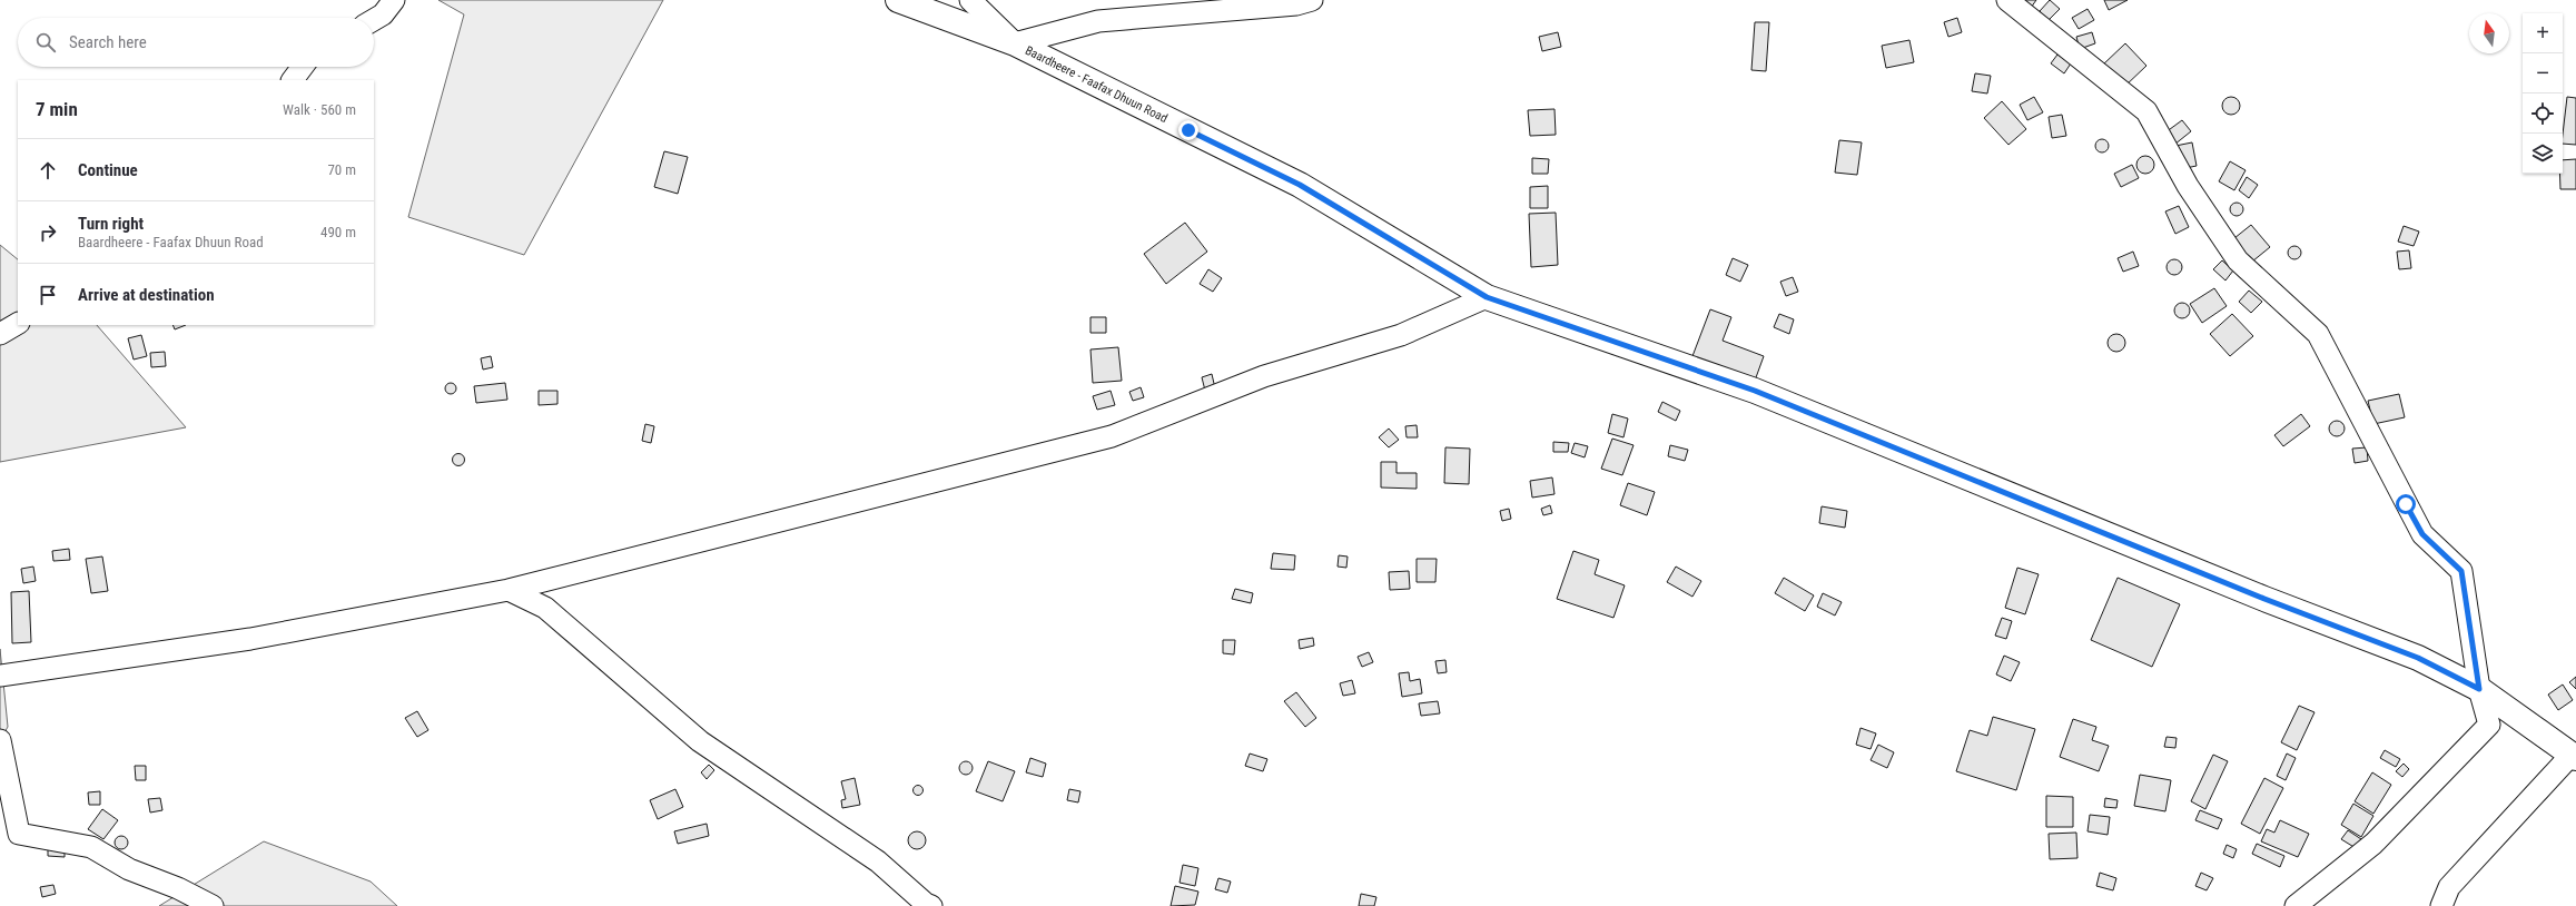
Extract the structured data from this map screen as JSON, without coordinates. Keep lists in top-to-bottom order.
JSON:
{
  "streets": {
    "main road": ["Baardheere - Faafax Dhuun Road"]
  },
  "north": "top",
  "page": {
    "map_buttons": ["+", "−"],
    "search": "Search here",
    "heading": ["7 min", "Walk · 560 m"],
    "list": [
      ["Continue", "70 m"],
      ["Turn right", "Baardheere - Faafax Dhuun Road", "490 m"],
      "Arrive at destination"
    ]
  }
}
